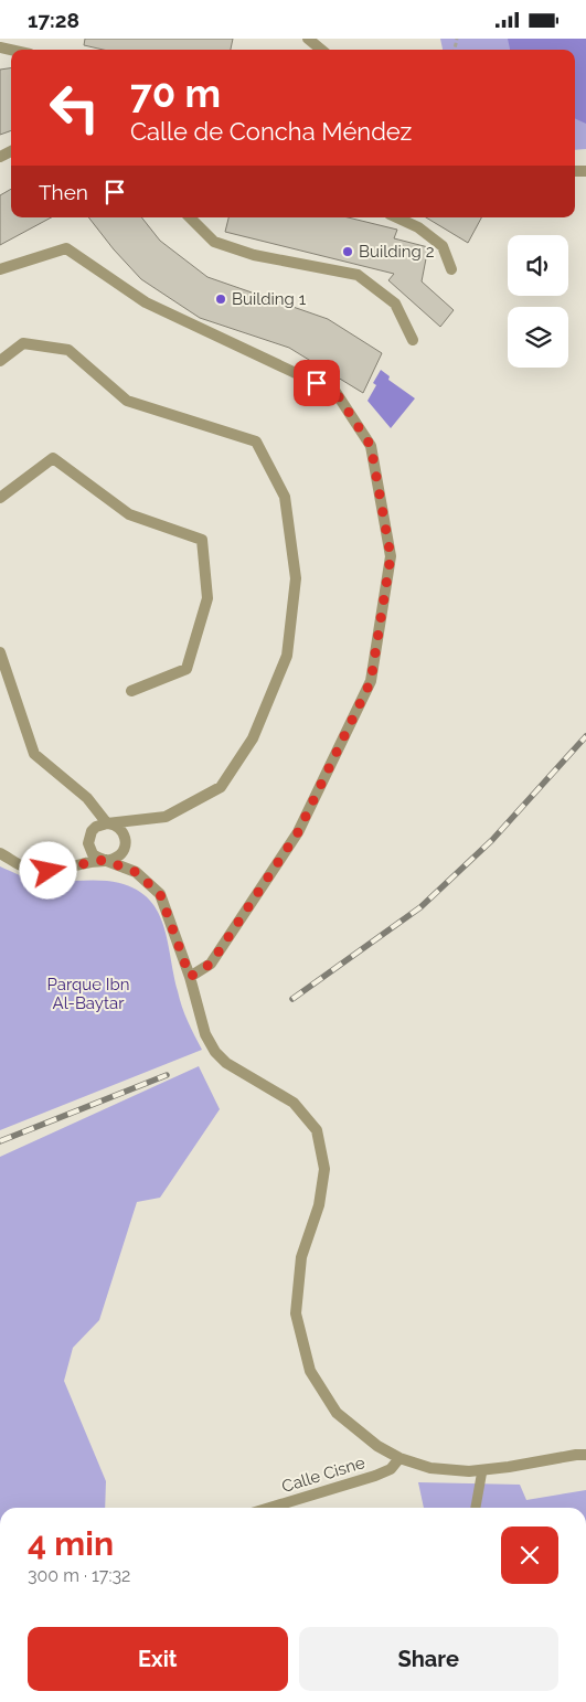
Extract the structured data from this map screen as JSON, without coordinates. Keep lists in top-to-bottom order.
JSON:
{
  "streets": {
    "street": ["Calle Cisne"]
  },
  "parks": ["Parque Ibn Al-Baytar"],
  "places": ["Building 2", "Building 1"],
  "page": {
    "status": "17:28",
    "turn": ["70 m", "Calle de Concha Méndez"],
    "then": "Then",
    "heading": ["4 min", "300 m · 17:32"],
    "buttons": ["Exit", "Share"]
  }
}
